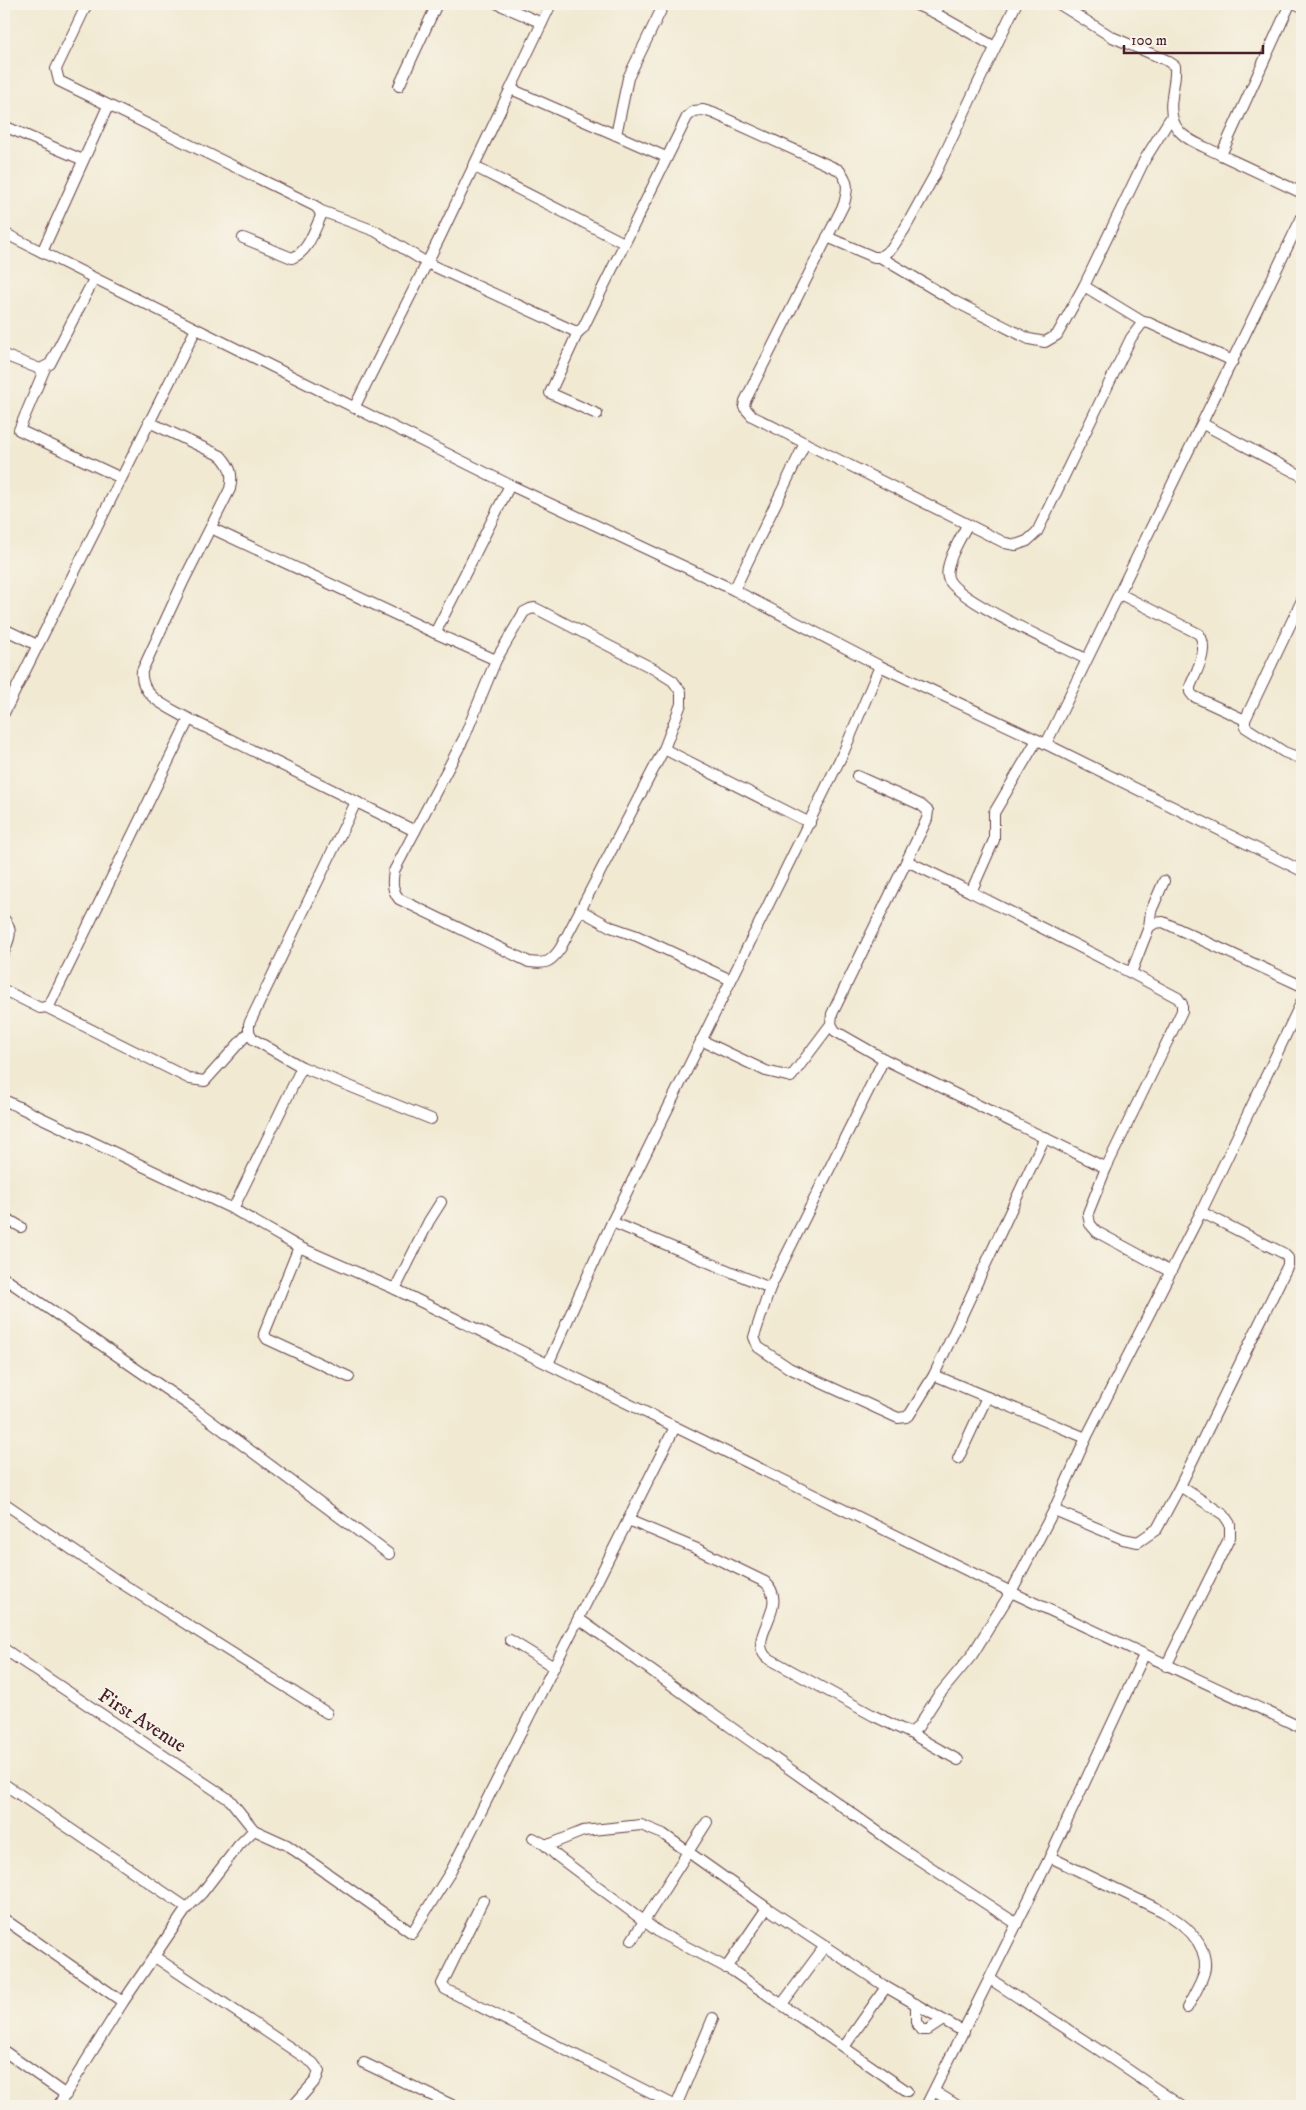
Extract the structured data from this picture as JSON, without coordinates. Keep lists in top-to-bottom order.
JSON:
{
  "streets": {
    "street": ["First Avenue"]
  },
  "scale_bar": "100 m"
}
